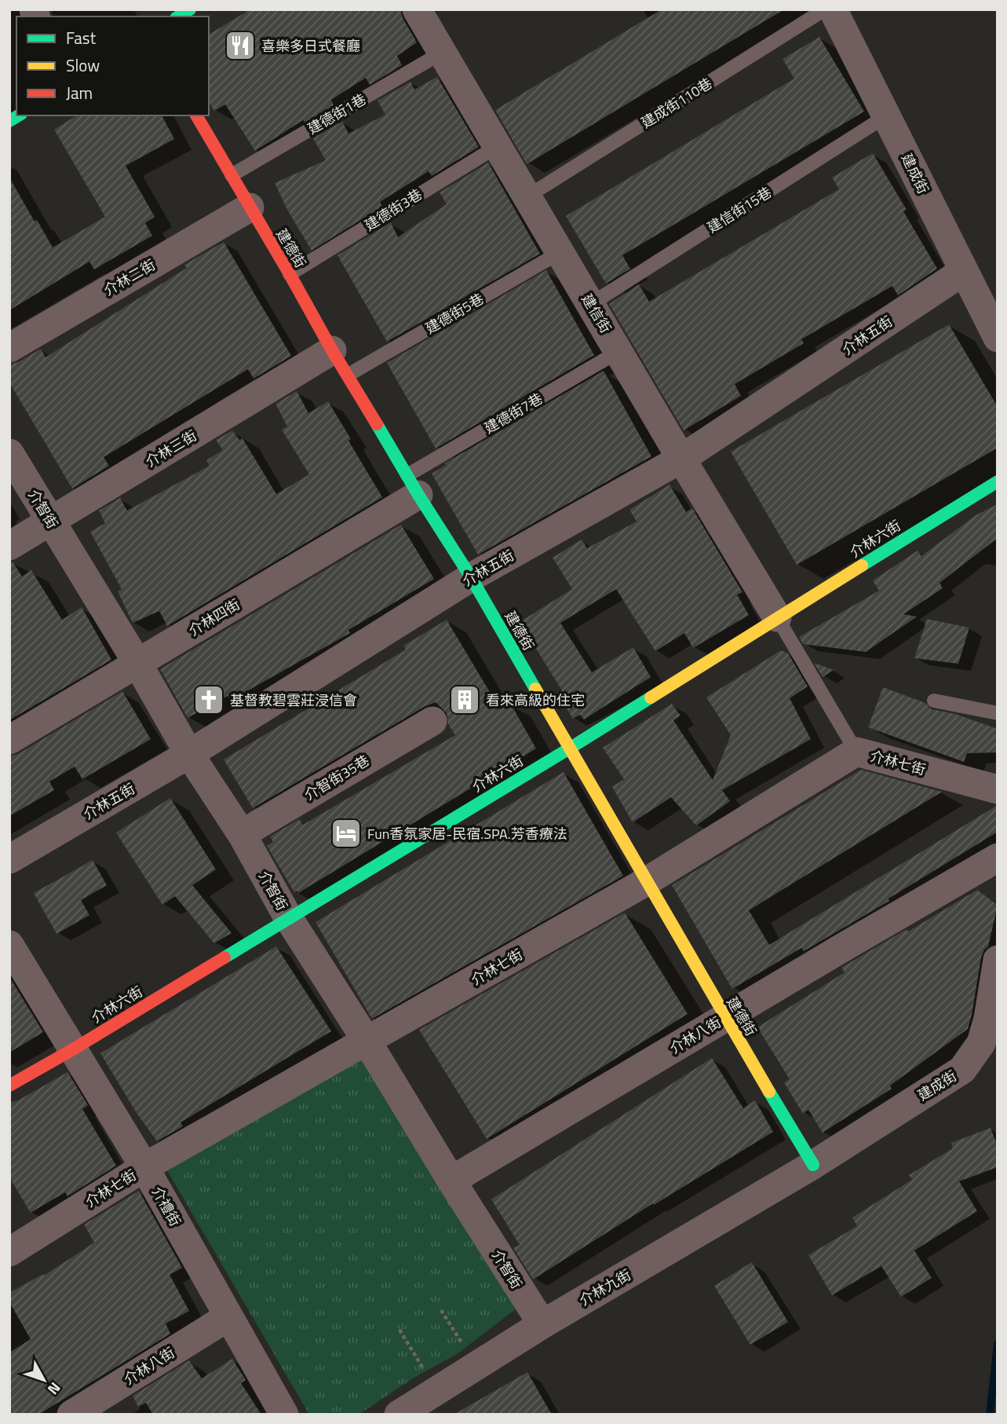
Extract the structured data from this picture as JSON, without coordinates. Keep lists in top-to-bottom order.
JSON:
{
  "streets": {
    "street": [
      "建成街",
      "建德街",
      "介林二街",
      "建信街",
      "介林五街",
      "介林三街",
      "介智街",
      "介林六街",
      "介林四街",
      "介林七街",
      "介智街35巷",
      "介林八街",
      "介禮街",
      "介林九街"
    ],
    "lane": [
      "建成街110巷",
      "建德街1巷",
      "建德街3巷",
      "建信街15巷",
      "建德街5巷",
      "建德街7巷"
    ]
  },
  "crossings": [
    ["建成街110巷", "建信街"],
    ["建德街1巷", "建德街"],
    ["建德街1巷", "建信街"],
    ["建成街", "建信街15巷"],
    ["建成街", "建德街"],
    ["建成街", "介林五街"],
    ["建成街", "介林九街"],
    ["建德街3巷", "建德街"],
    ["建德街3巷", "建信街"],
    ["建信街15巷", "建信街"],
    ["建德街", "介林二街"],
    ["建德街", "建德街5巷"],
    ["建德街", "介林五街"],
    ["建德街", "建德街7巷"],
    ["建德街", "介林三街"],
    ["建德街", "介林六街"],
    ["建德街", "介林四街"],
    ["建德街", "介林七街"],
    ["建德街", "介林八街"],
    ["建德街", "介林九街"],
    ["建德街5巷", "建信街"],
    ["建信街", "介林五街"],
    ["建信街", "建德街7巷"],
    ["建信街", "介林六街"],
    ["介林五街", "介智街"],
    ["建德街7巷", "介林四街"],
    ["介林三街", "介智街"],
    ["介智街", "介林六街"],
    ["介智街", "介林四街"],
    ["介智街", "介林七街"],
    ["介智街", "介智街35巷"],
    ["介智街", "介林八街"],
    ["介智街", "介林九街"],
    ["介林六街", "介禮街"],
    ["介林七街", "介禮街"],
    ["介林八街", "介禮街"]
  ],
  "places": {
    "restaurant": ["喜樂多日式餐廳"],
    "church": ["基督教碧雲莊浸信會"],
    "building": ["看來高級的住宅"],
    "hotel": ["Fun香氛家居-民宿.SPA.芳香療法"]
  },
  "legend": ["Fast", "Slow", "Jam"],
  "north": "bottom right"
}
